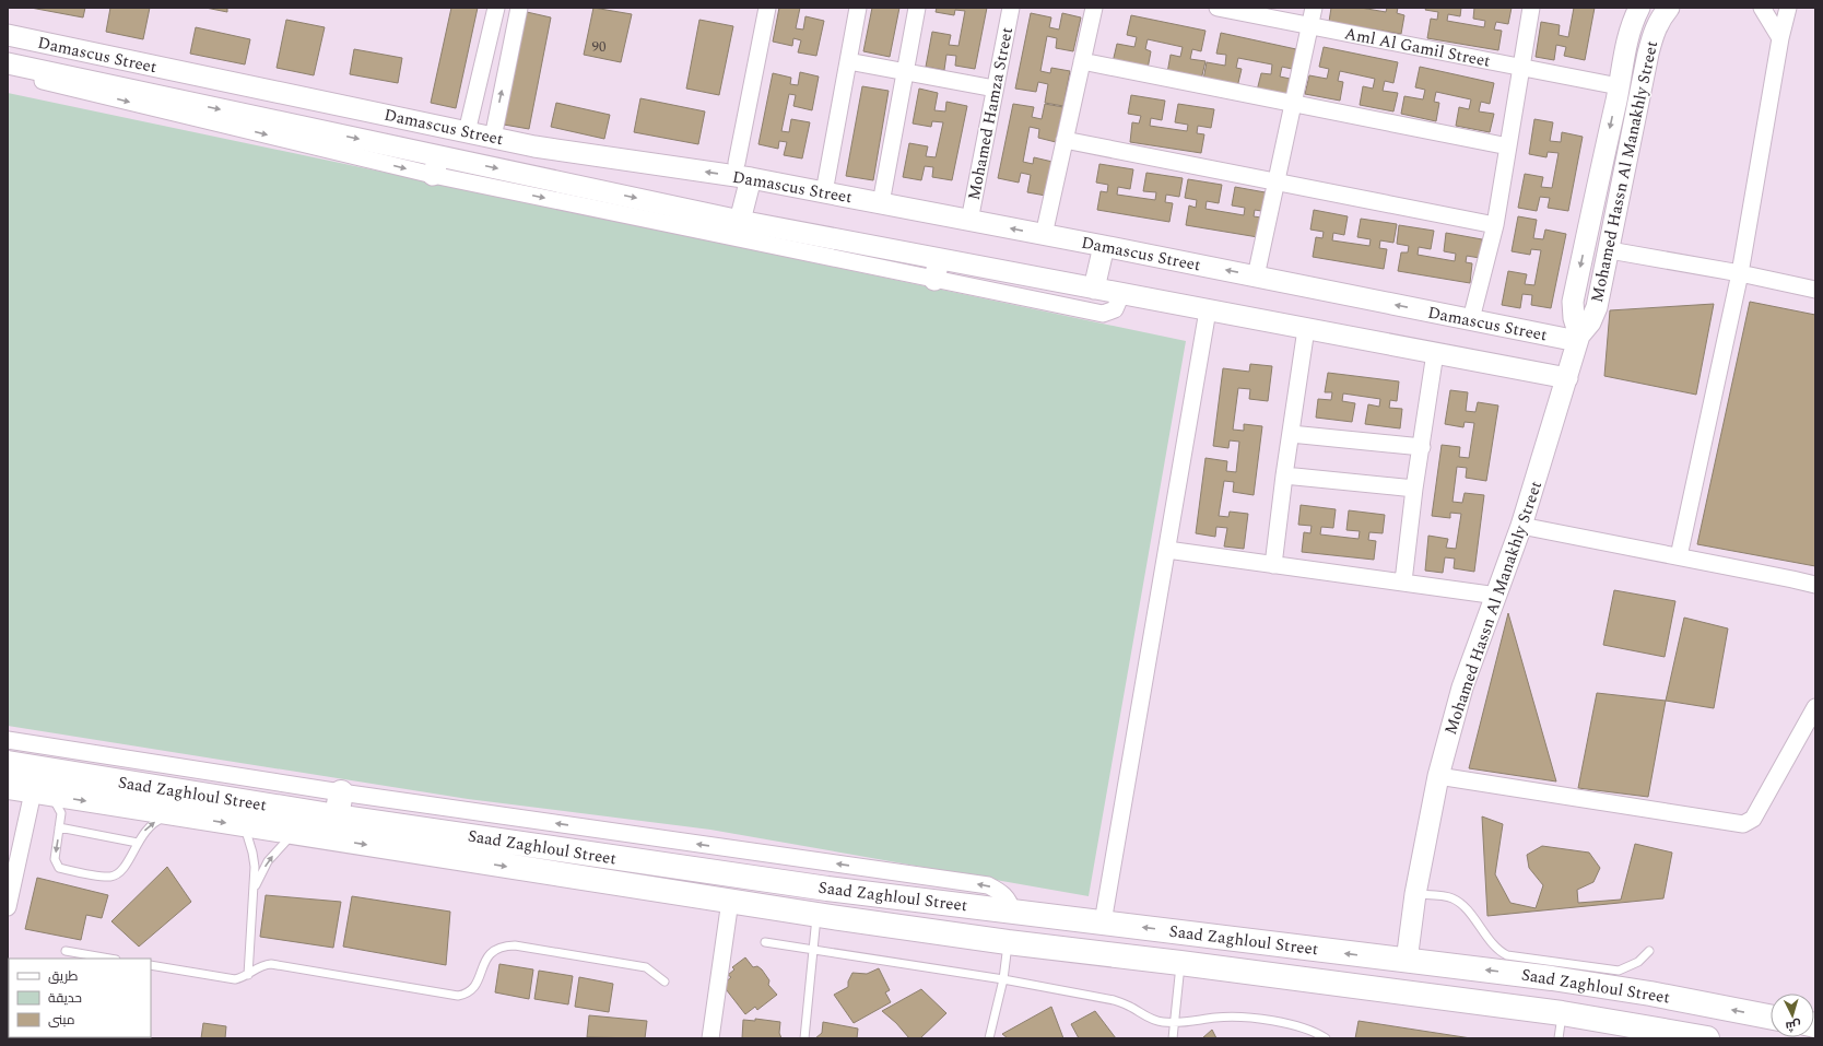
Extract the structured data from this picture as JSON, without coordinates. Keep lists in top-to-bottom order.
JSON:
{
  "streets": {
    "main road": ["Saad Zaghloul Street"],
    "street": [
      "Aml Al Gamil Street",
      "Damascus Street",
      "Mohamed Hamza Street",
      "Mohamed Hassn Al Manakhly Street"
    ]
  },
  "crossings": [
    ["Aml Al Gamil Street", "Mohamed Hassn Al Manakhly Street"],
    ["Damascus Street", "Mohamed Hamza Street"],
    ["Damascus Street", "Mohamed Hassn Al Manakhly Street"],
    ["Mohamed Hassn Al Manakhly Street", "Saad Zaghloul Street"]
  ],
  "house_numbers": ["90"],
  "legend": ["طريق", "حديقة", "مبنى"],
  "north": "bottom"
}
